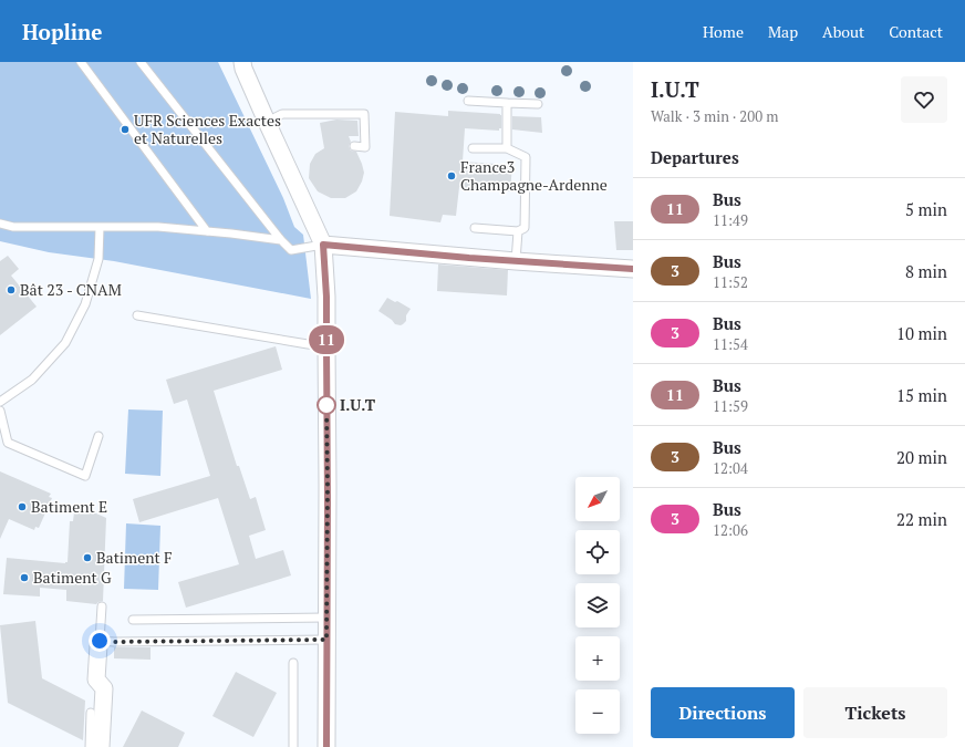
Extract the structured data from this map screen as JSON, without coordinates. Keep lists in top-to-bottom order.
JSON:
{
  "places": [
    "UFR Sciences Exactes et Naturelles",
    "France3 Champagne-Ardenne",
    "Bât 23 - CNAM",
    "I.U.T",
    "Batiment E",
    "Batiment F",
    "Batiment G"
  ],
  "lines": ["bus line 11"],
  "north": "bottom left",
  "page": {
    "header": "Hopline",
    "nav": [
      "Home",
      "Map",
      "About",
      "Contact"
    ],
    "on_map": "11",
    "heading": [
      ["I.U.T", "Walk · 3 min · 200 m"],
      "Departures"
    ],
    "list": [
      {
        "mark": "11",
        "name": "Bus",
        "note": "11:49",
        "value": "5 min"
      },
      {
        "mark": "3",
        "name": "Bus",
        "note": "11:52",
        "value": "8 min"
      },
      {
        "mark": "3",
        "name": "Bus",
        "note": "11:54",
        "value": "10 min"
      },
      {
        "mark": "11",
        "name": "Bus",
        "note": "11:59",
        "value": "15 min"
      },
      {
        "mark": "3",
        "name": "Bus",
        "note": "12:04",
        "value": "20 min"
      },
      {
        "mark": "3",
        "name": "Bus",
        "note": "12:06",
        "value": "22 min"
      }
    ],
    "map_buttons": ["+", "−"],
    "buttons": ["Directions", "Tickets"]
  }
}
